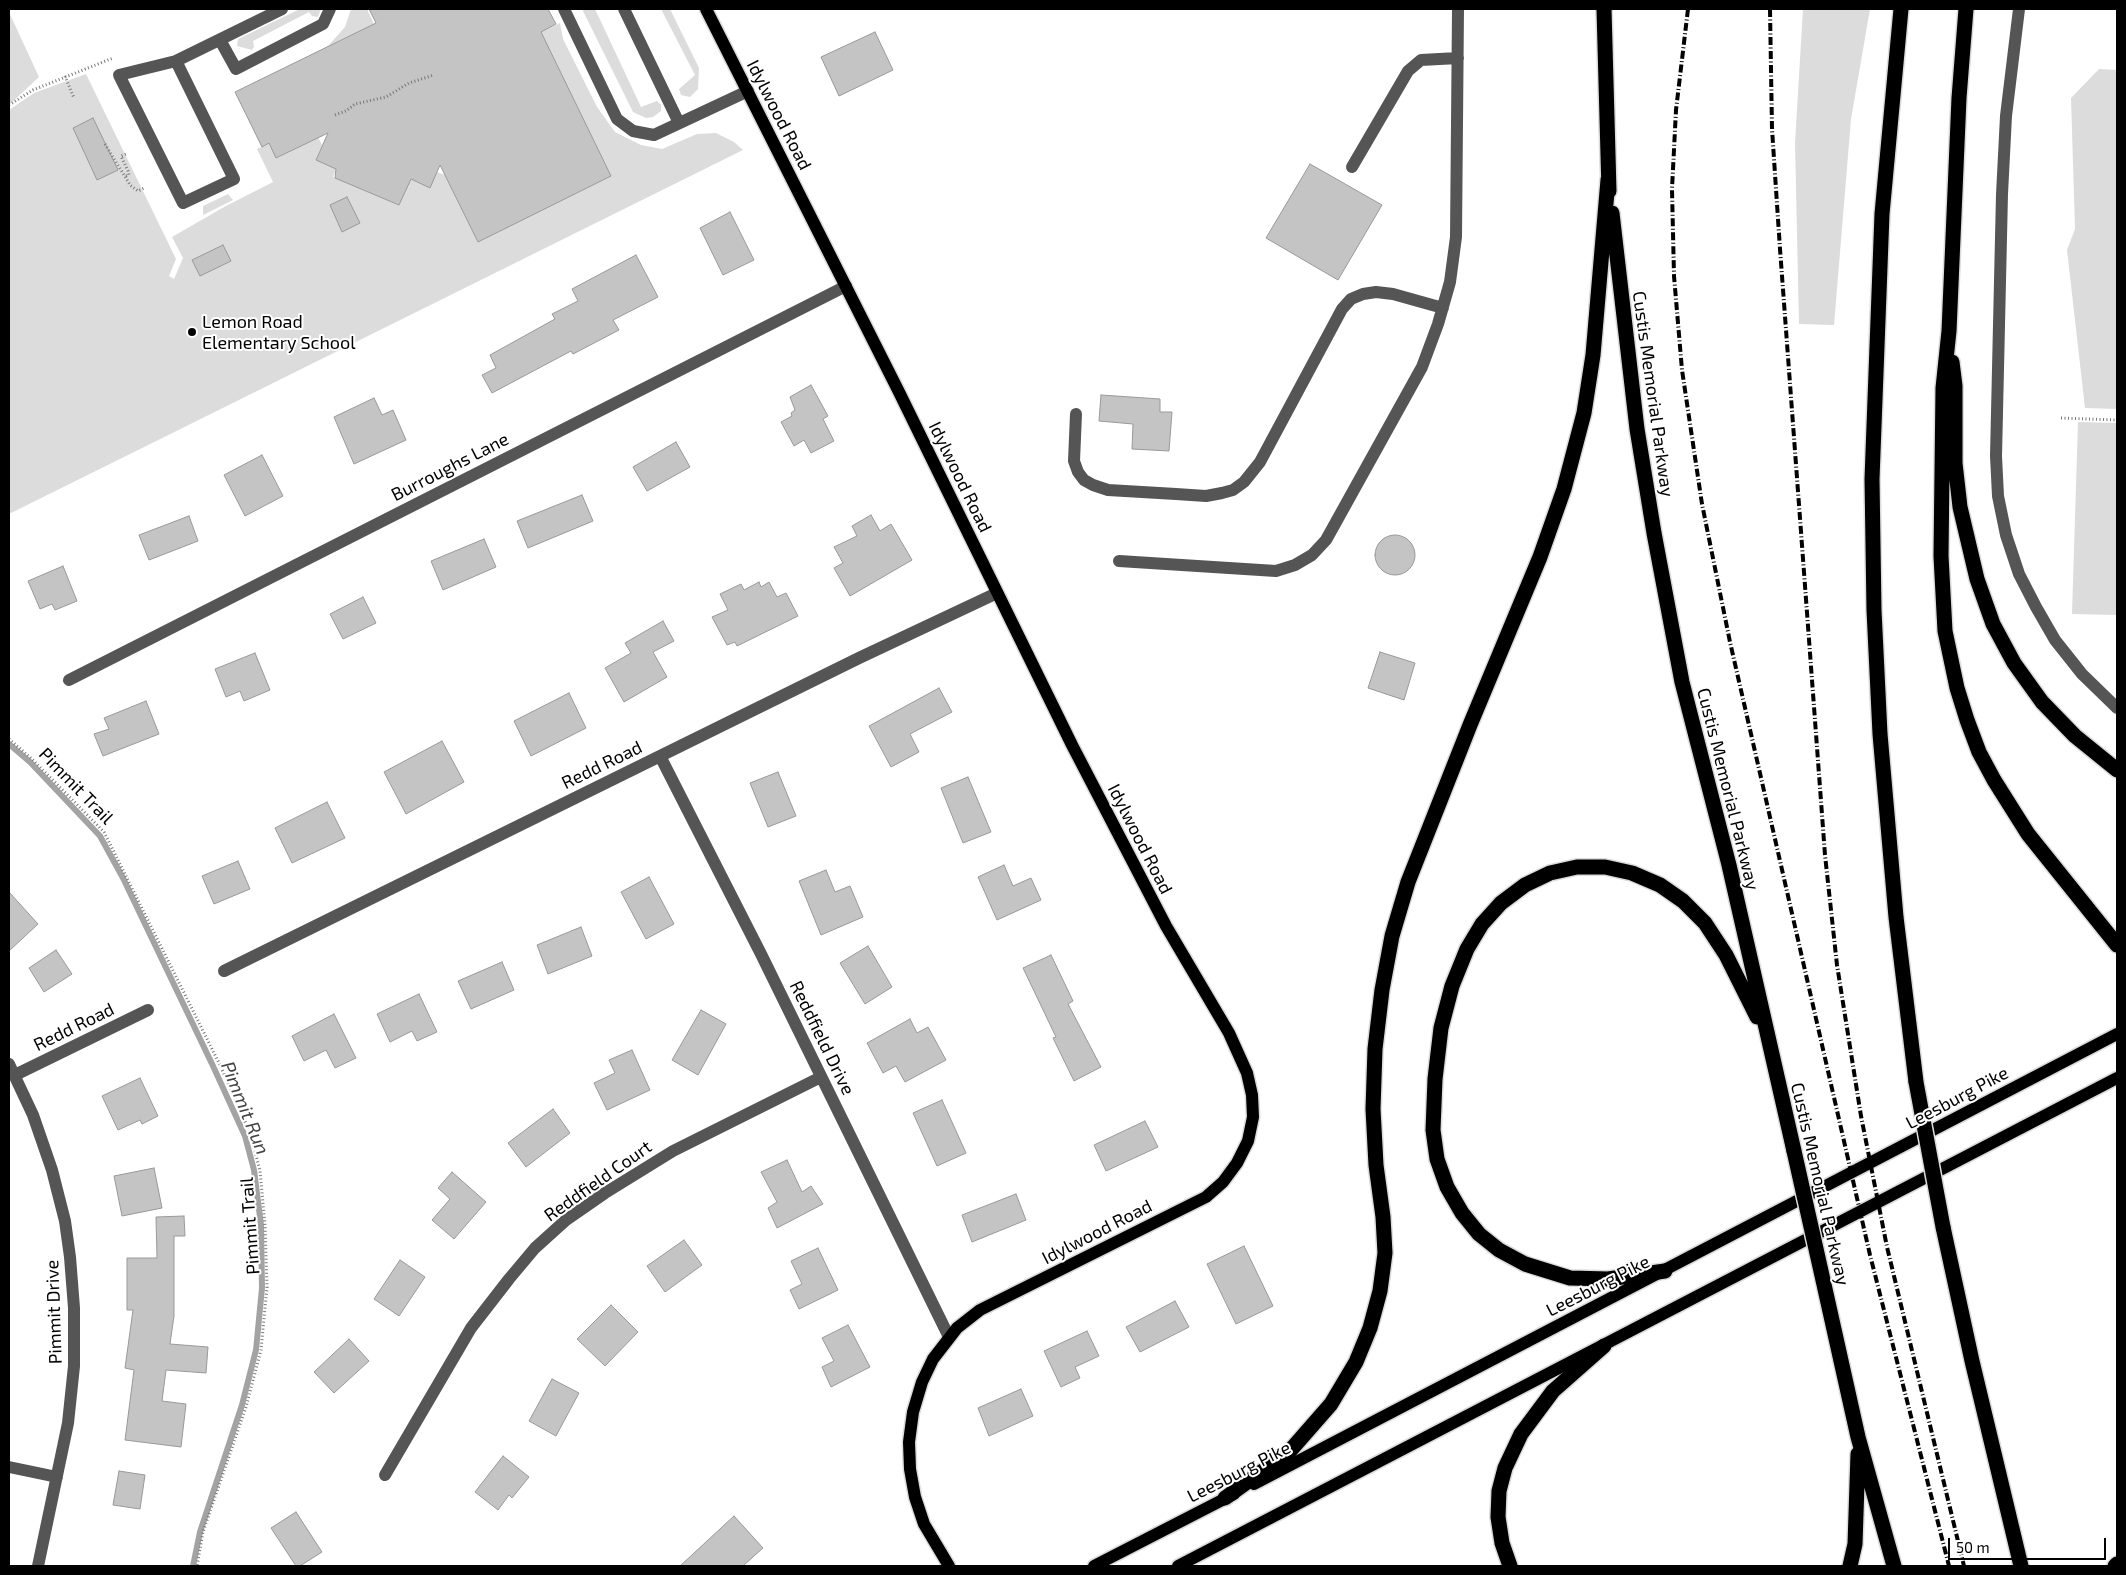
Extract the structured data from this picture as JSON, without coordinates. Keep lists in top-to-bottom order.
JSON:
{
  "streets": {
    "highway": ["Custis Memorial Parkway"],
    "main road": ["Idylwood Road", "Leesburg Pike"],
    "street": [
      "Burroughs Lane",
      "Redd Road",
      "Reddfield Drive",
      "Reddfield Court",
      "Pimmit Drive"
    ],
    "path": ["Pimmit Trail"]
  },
  "crossings": [
    ["Idylwood Road", "Burroughs Lane"],
    ["Idylwood Road", "Redd Road"],
    ["Idylwood Road", "Reddfield Drive"],
    ["Redd Road", "Reddfield Drive"],
    ["Redd Road", "Pimmit Drive"],
    ["Reddfield Drive", "Reddfield Court"]
  ],
  "water": ["Pimmit Run"],
  "places": ["Lemon Road Elementary School"],
  "scale_bar": "50 m"
}
